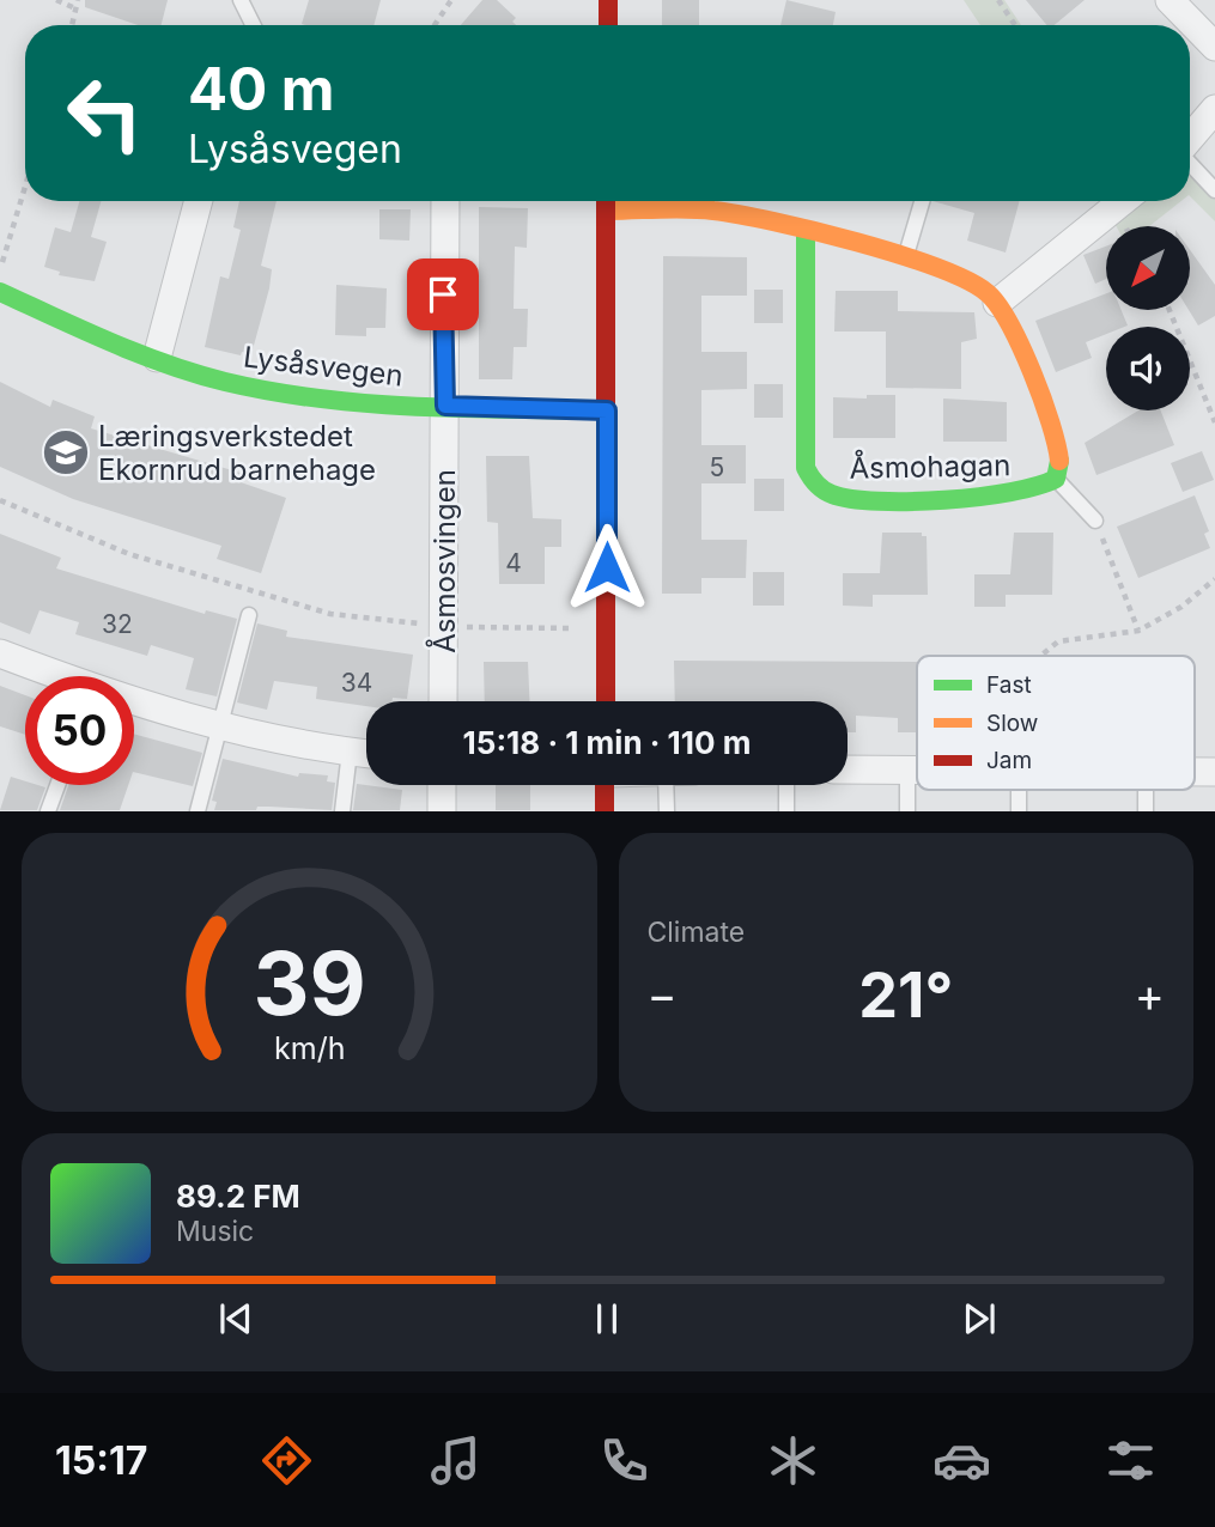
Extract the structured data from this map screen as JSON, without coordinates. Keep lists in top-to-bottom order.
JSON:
{
  "streets": {
    "street": ["Lysåsvegen", "Åsmohagan", "Åsmosvingen"]
  },
  "crossings": [
    ["Lysåsvegen", "Åsmosvingen"]
  ],
  "places": {
    "school or university": ["Læringsverkstedet Ekornrud barnehage"]
  },
  "house_numbers": [
    "5",
    "4",
    "32",
    "34"
  ],
  "legend": ["Fast", "Slow", "Jam"],
  "north": "bottom left",
  "page": {
    "turn": ["40 m", "Lysåsvegen"],
    "limit": "50",
    "trip": "15:18 · 1 min · 110 m",
    "tile": "Climate",
    "heat": ["−", "21°", "+"],
    "song": ["89.2 FM", "Music"],
    "tabs": "15:17",
    "gauge": ["39", "km/h"]
  }
}
